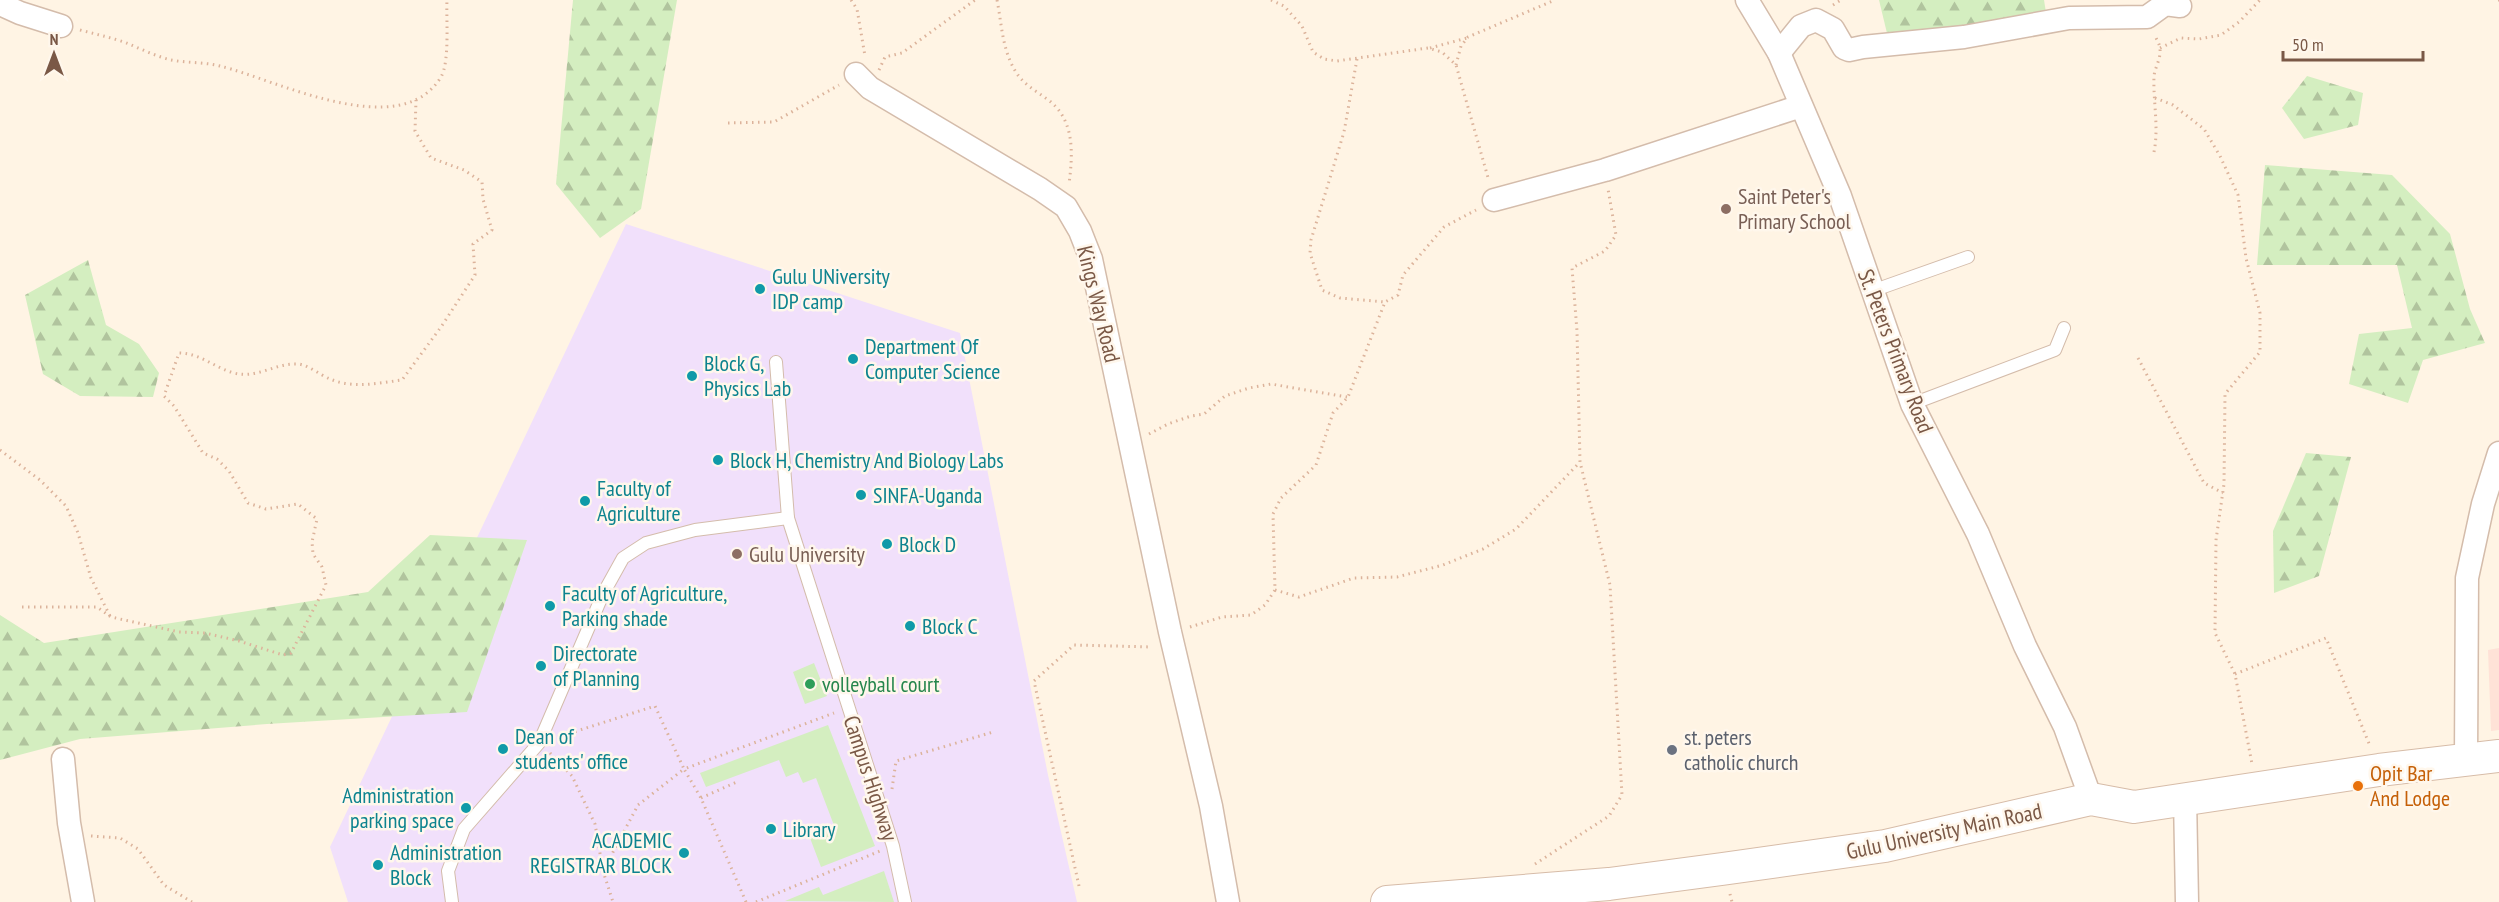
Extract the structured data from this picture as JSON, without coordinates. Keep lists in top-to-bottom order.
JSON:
{
  "streets": {
    "street": ["Kings Way Road", "St. Peters Primary Road", "Gulu University Main Road"],
    "lane": ["Campus Highway"]
  },
  "crossings": [
    ["St. Peters Primary Road", "Gulu University Main Road"]
  ],
  "places": [
    "Saint Peter's Primary School",
    "Gulu UNiversity IDP camp",
    "Department Of Computer Science",
    "Block G, Physics Lab",
    "Block H, Chemistry And Biology Labs",
    "SINFA-Uganda",
    "Faculty of Agriculture",
    "Block D",
    "Gulu University",
    "Faculty of Agriculture, Parking shade",
    "Block C",
    "Directorate of Planning",
    "volleyball court",
    "Dean of students' office",
    "st. peters catholic church",
    "Opit Bar And Lodge",
    "Administration parking space",
    "Library",
    "ACADEMIC REGISTRAR BLOCK",
    "Administration Block"
  ],
  "scale_bar": "50 m",
  "north": "top"
}
